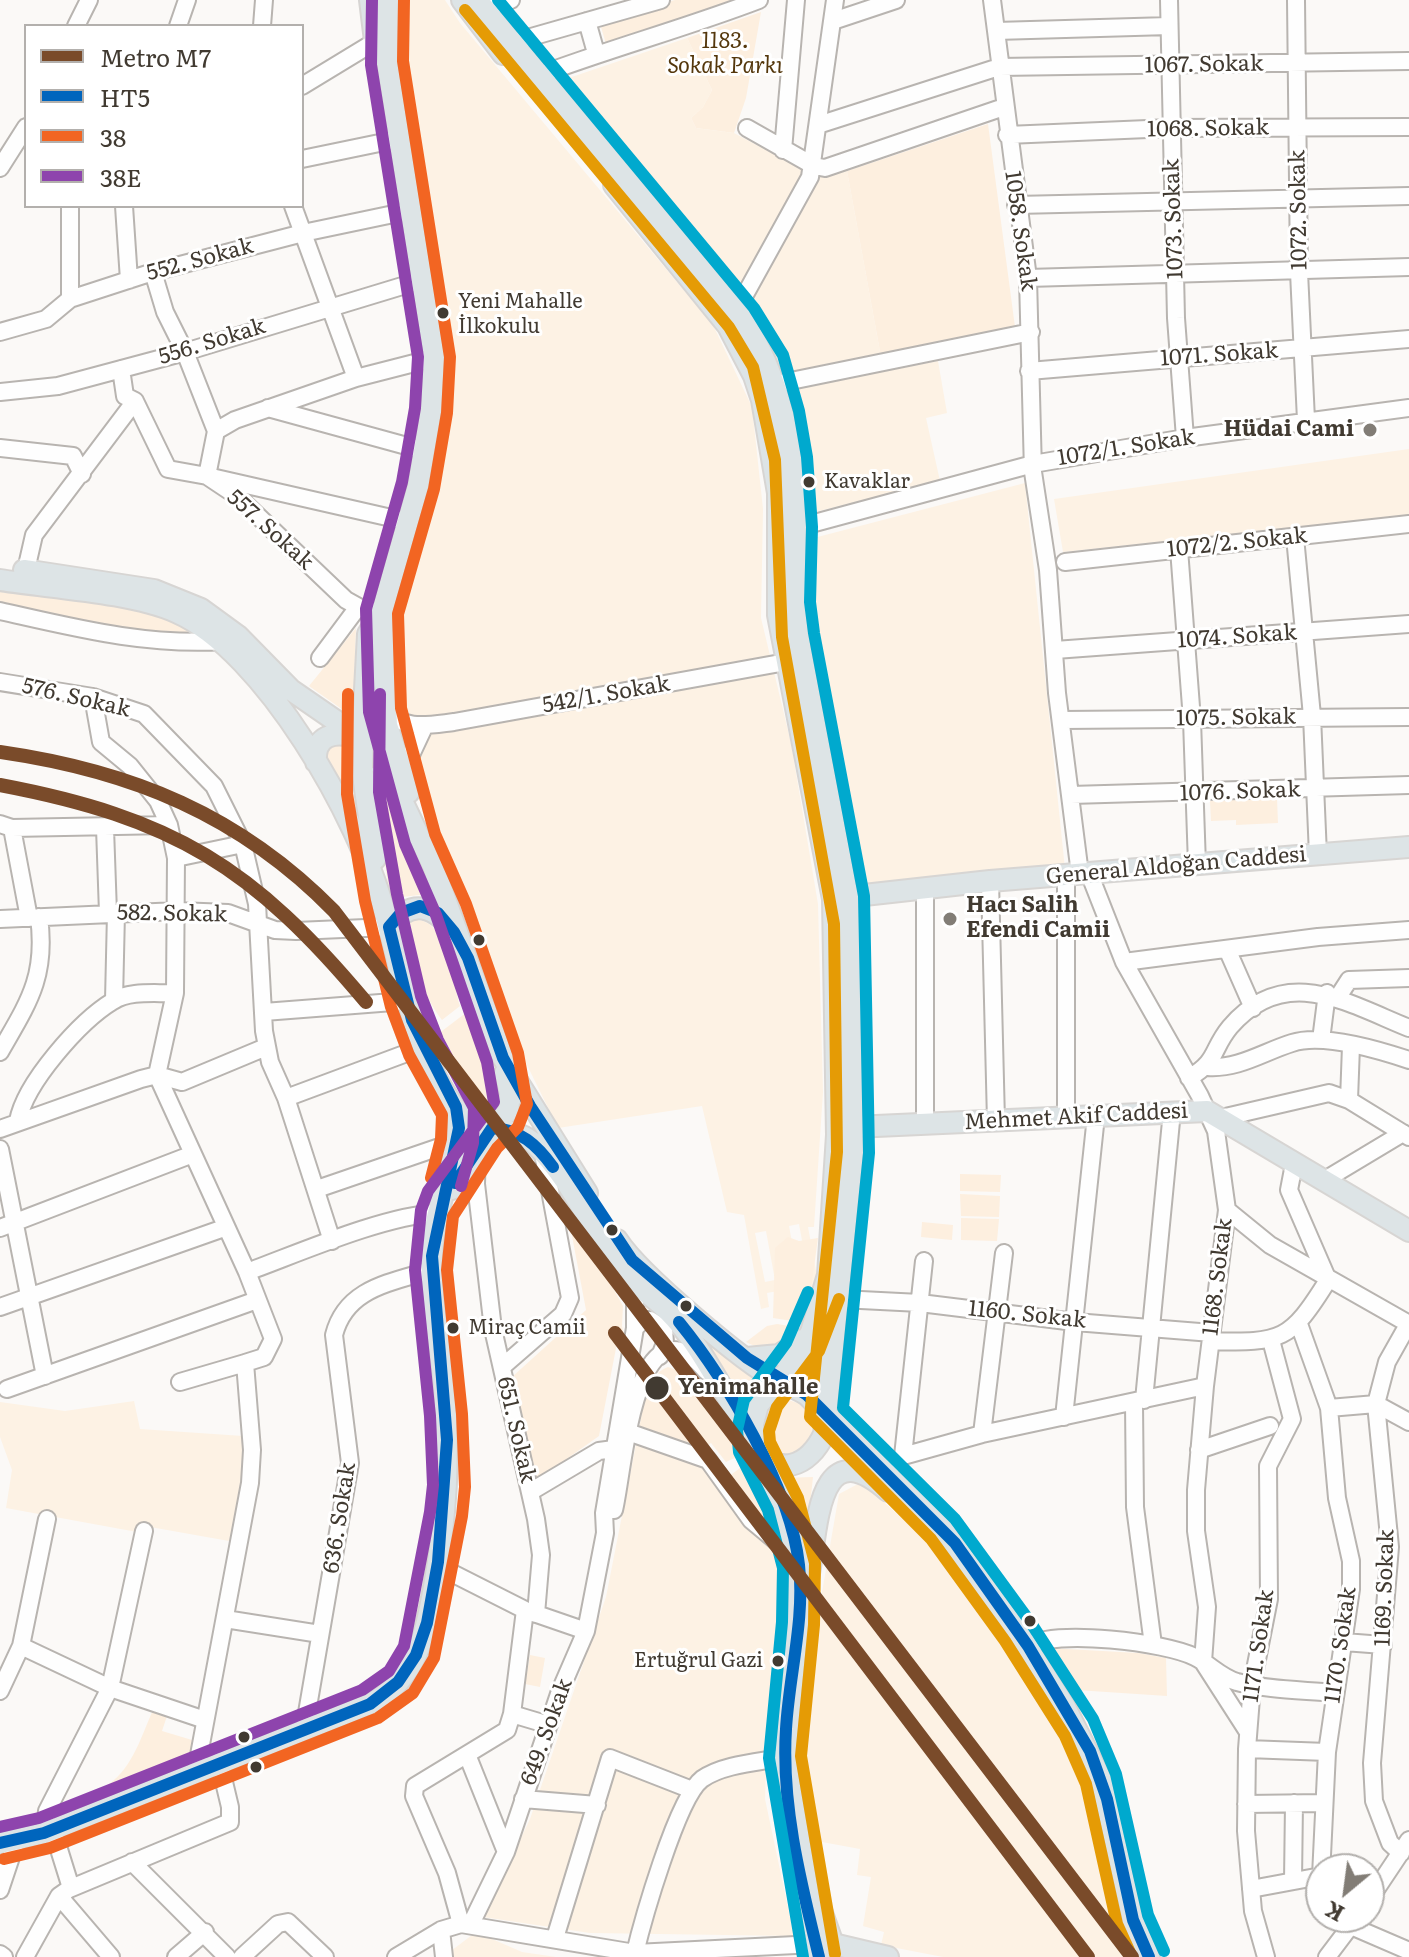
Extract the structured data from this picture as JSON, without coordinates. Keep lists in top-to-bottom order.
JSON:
{
  "streets": {
    "main road": ["General Aldoğan Caddesi", "Mehmet Akif Caddesi"],
    "street": [
      "1067. Sokak",
      "1068. Sokak",
      "1072. Sokak",
      "1073. Sokak",
      "1058. Sokak",
      "552. Sokak",
      "556. Sokak",
      "1071. Sokak",
      "1072/1. Sokak",
      "557. Sokak",
      "1072/2. Sokak",
      "1074. Sokak",
      "542/1. Sokak",
      "576. Sokak",
      "1075. Sokak",
      "1076. Sokak",
      "582. Sokak",
      "1168. Sokak",
      "1160. Sokak",
      "651. Sokak",
      "636. Sokak",
      "1169. Sokak",
      "1170. Sokak",
      "1171. Sokak",
      "649. Sokak"
    ]
  },
  "crossings": [
    ["1067. Sokak", "1072. Sokak"],
    ["1067. Sokak", "1073. Sokak"],
    ["1067. Sokak", "1058. Sokak"],
    ["1068. Sokak", "1072. Sokak"],
    ["1068. Sokak", "1073. Sokak"],
    ["1068. Sokak", "1058. Sokak"],
    ["1072. Sokak", "1071. Sokak"],
    ["1072. Sokak", "1072/1. Sokak"],
    ["1073. Sokak", "1071. Sokak"],
    ["1073. Sokak", "1072/1. Sokak"],
    ["1058. Sokak", "1071. Sokak"],
    ["1058. Sokak", "1072/1. Sokak"],
    ["1058. Sokak", "1072/2. Sokak"],
    ["1058. Sokak", "1074. Sokak"],
    ["1058. Sokak", "1075. Sokak"],
    ["1058. Sokak", "1076. Sokak"],
    ["1058. Sokak", "General Aldoğan Caddesi"],
    ["1058. Sokak", "1168. Sokak"],
    ["556. Sokak", "557. Sokak"],
    ["576. Sokak", "582. Sokak"],
    ["General Aldoğan Caddesi", "1168. Sokak"],
    ["Mehmet Akif Caddesi", "1168. Sokak"],
    ["1168. Sokak", "1160. Sokak"],
    ["1160. Sokak", "1170. Sokak"],
    ["1160. Sokak", "1171. Sokak"]
  ],
  "parks": ["1183. Sokak Parkı"],
  "places": [
    "Yeni Mahalle İlkokulu",
    "Hüdai Cami",
    "Kavaklar",
    "Hacı Salih Efendi Camii",
    "Miraç Camii",
    "Yenimahalle",
    "Ertuğrul Gazi"
  ],
  "lines": [
    "transit line 38",
    "transit line 38E",
    "metro line M7",
    "transit line HT5"
  ],
  "legend": [
    "Metro M7",
    "HT5",
    "38",
    "38E"
  ],
  "north": "bottom left"
}
